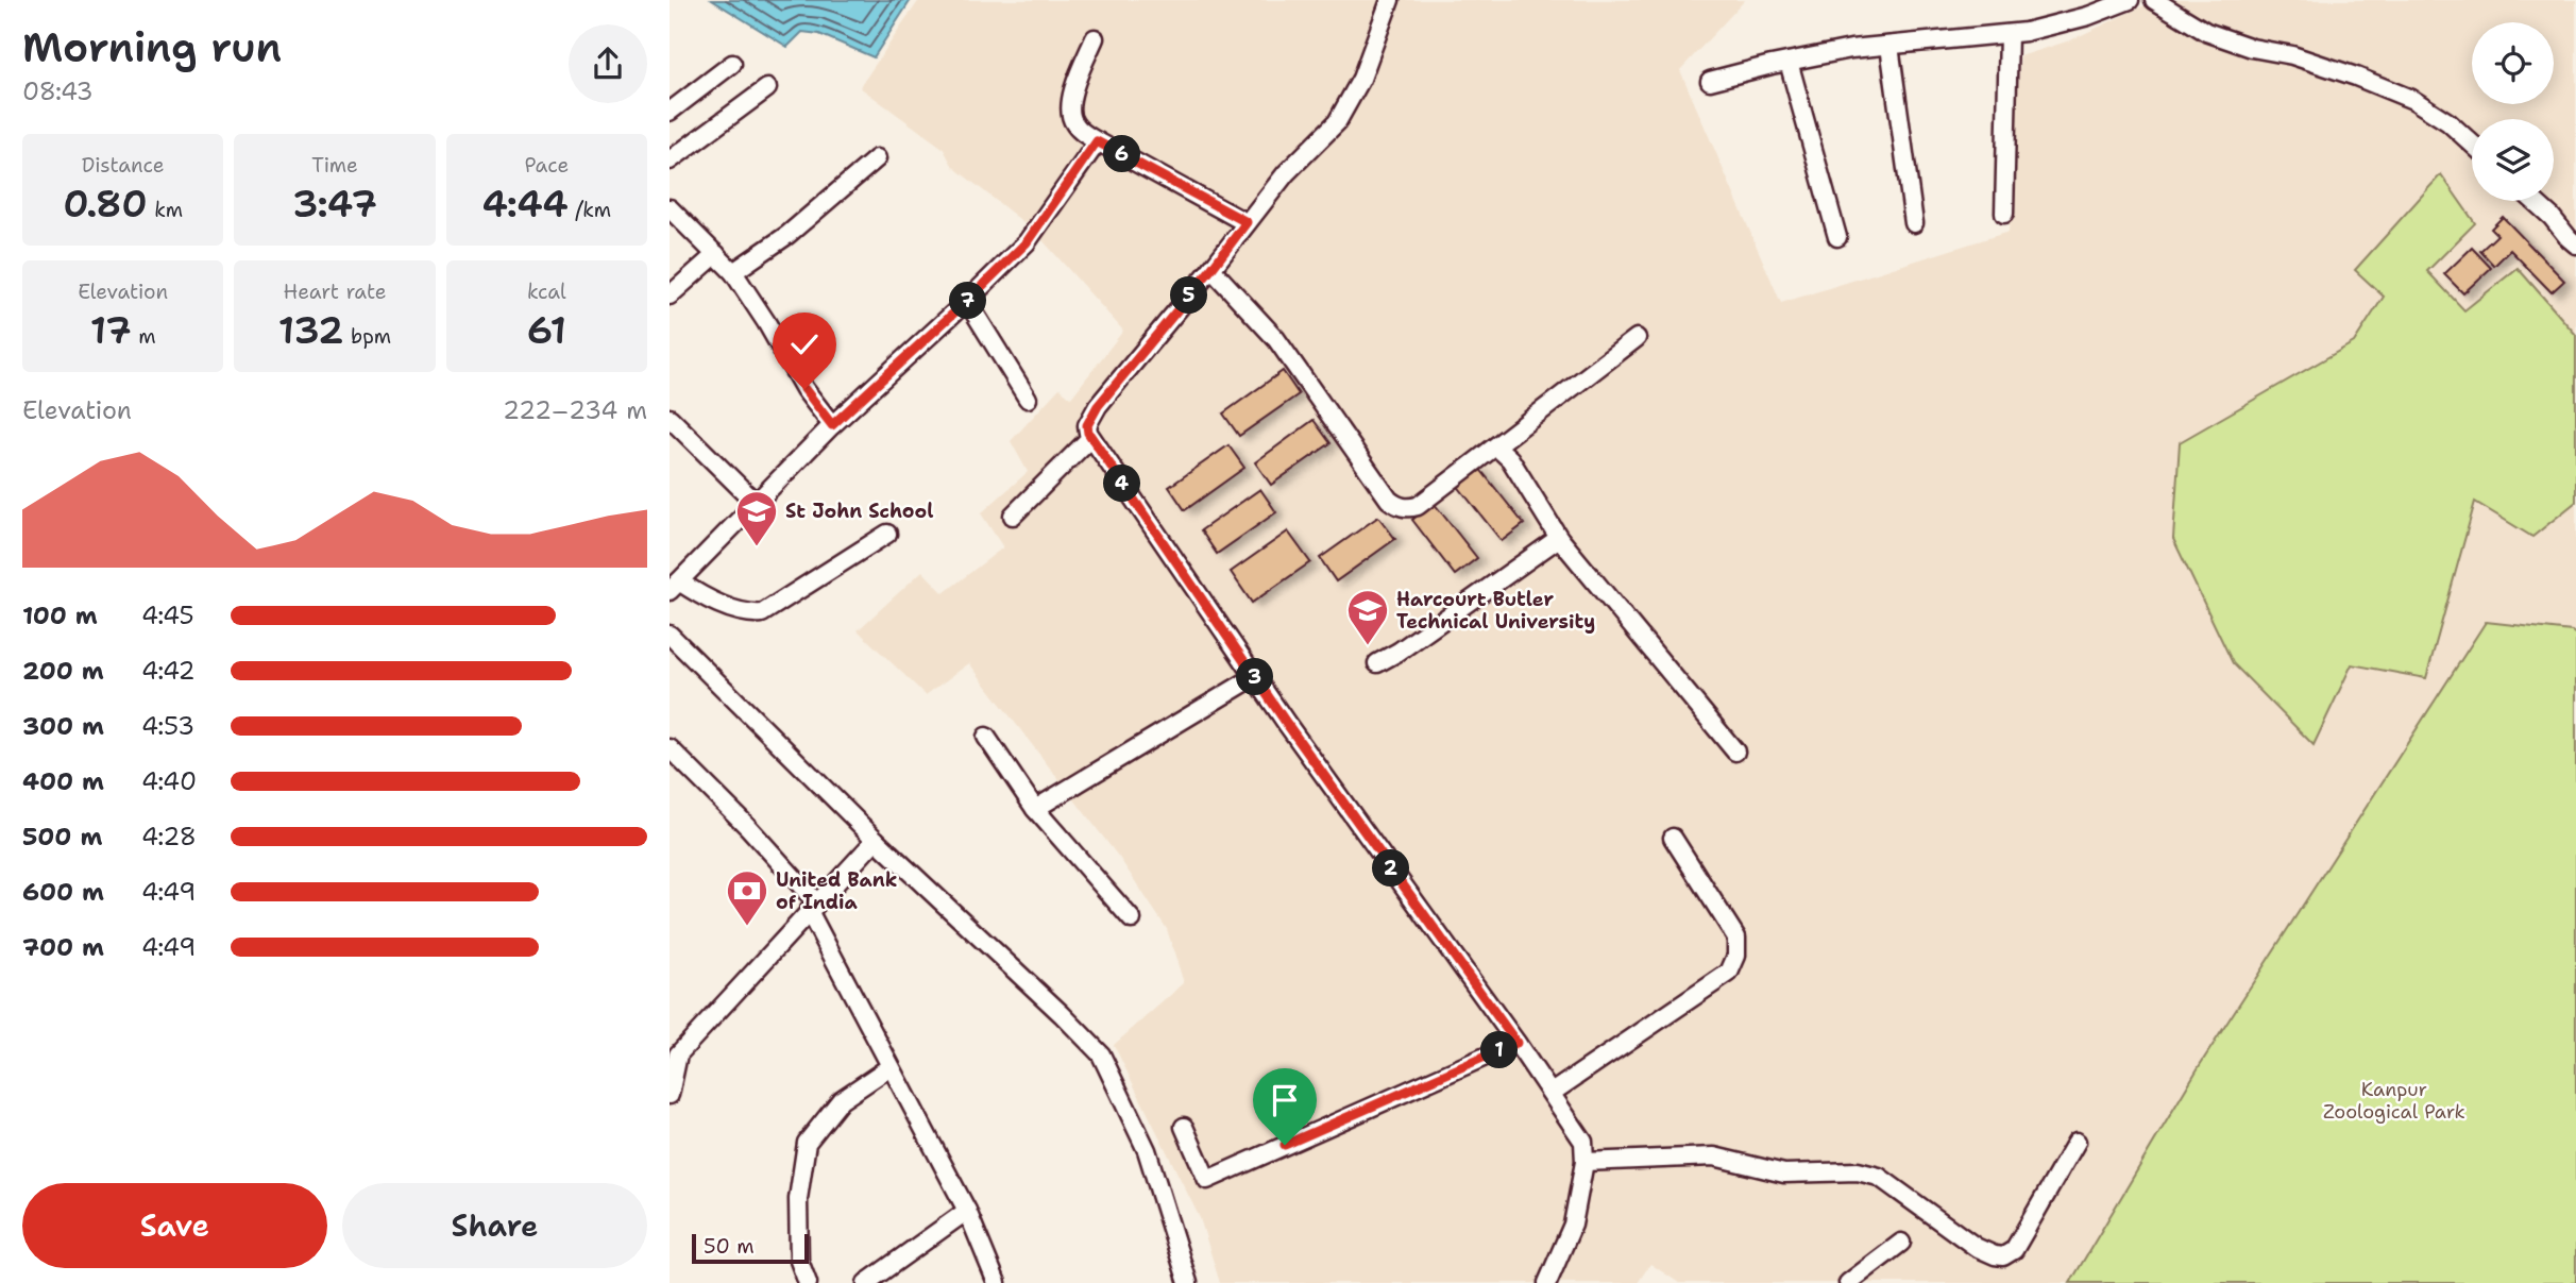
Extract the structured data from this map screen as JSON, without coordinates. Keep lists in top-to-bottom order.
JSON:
{
  "parks": ["Kanpur Zoological Park"],
  "places": {
    "school or university": ["St John School", "Harcourt Butler Technical University"],
    "bank": ["United Bank of India"]
  },
  "scale_bar": "50 m",
  "page": {
    "heading": ["Morning run", "08:43"],
    "stats": [
      ["Distance", "0.80 km"],
      ["Time", "3:47"],
      ["Pace", "4:44 /km"],
      ["Elevation", "17 m"],
      ["Heart rate", "132 bpm"],
      ["kcal", "61"]
    ],
    "pins": [
      "6",
      "5",
      "7",
      "4",
      "3",
      "2",
      "1"
    ],
    "chart": ["Elevation", "222–234 m"],
    "list": [
      {
        "name": "100 m",
        "note": "4:45"
      },
      {
        "name": "200 m",
        "note": "4:42"
      },
      {
        "name": "300 m",
        "note": "4:53"
      },
      {
        "name": "400 m",
        "note": "4:40"
      },
      {
        "name": "500 m",
        "note": "4:28"
      },
      {
        "name": "600 m",
        "note": "4:49"
      },
      {
        "name": "700 m",
        "note": "4:49"
      }
    ],
    "buttons": ["Save", "Share"],
    "scale": "50 m"
  }
}
